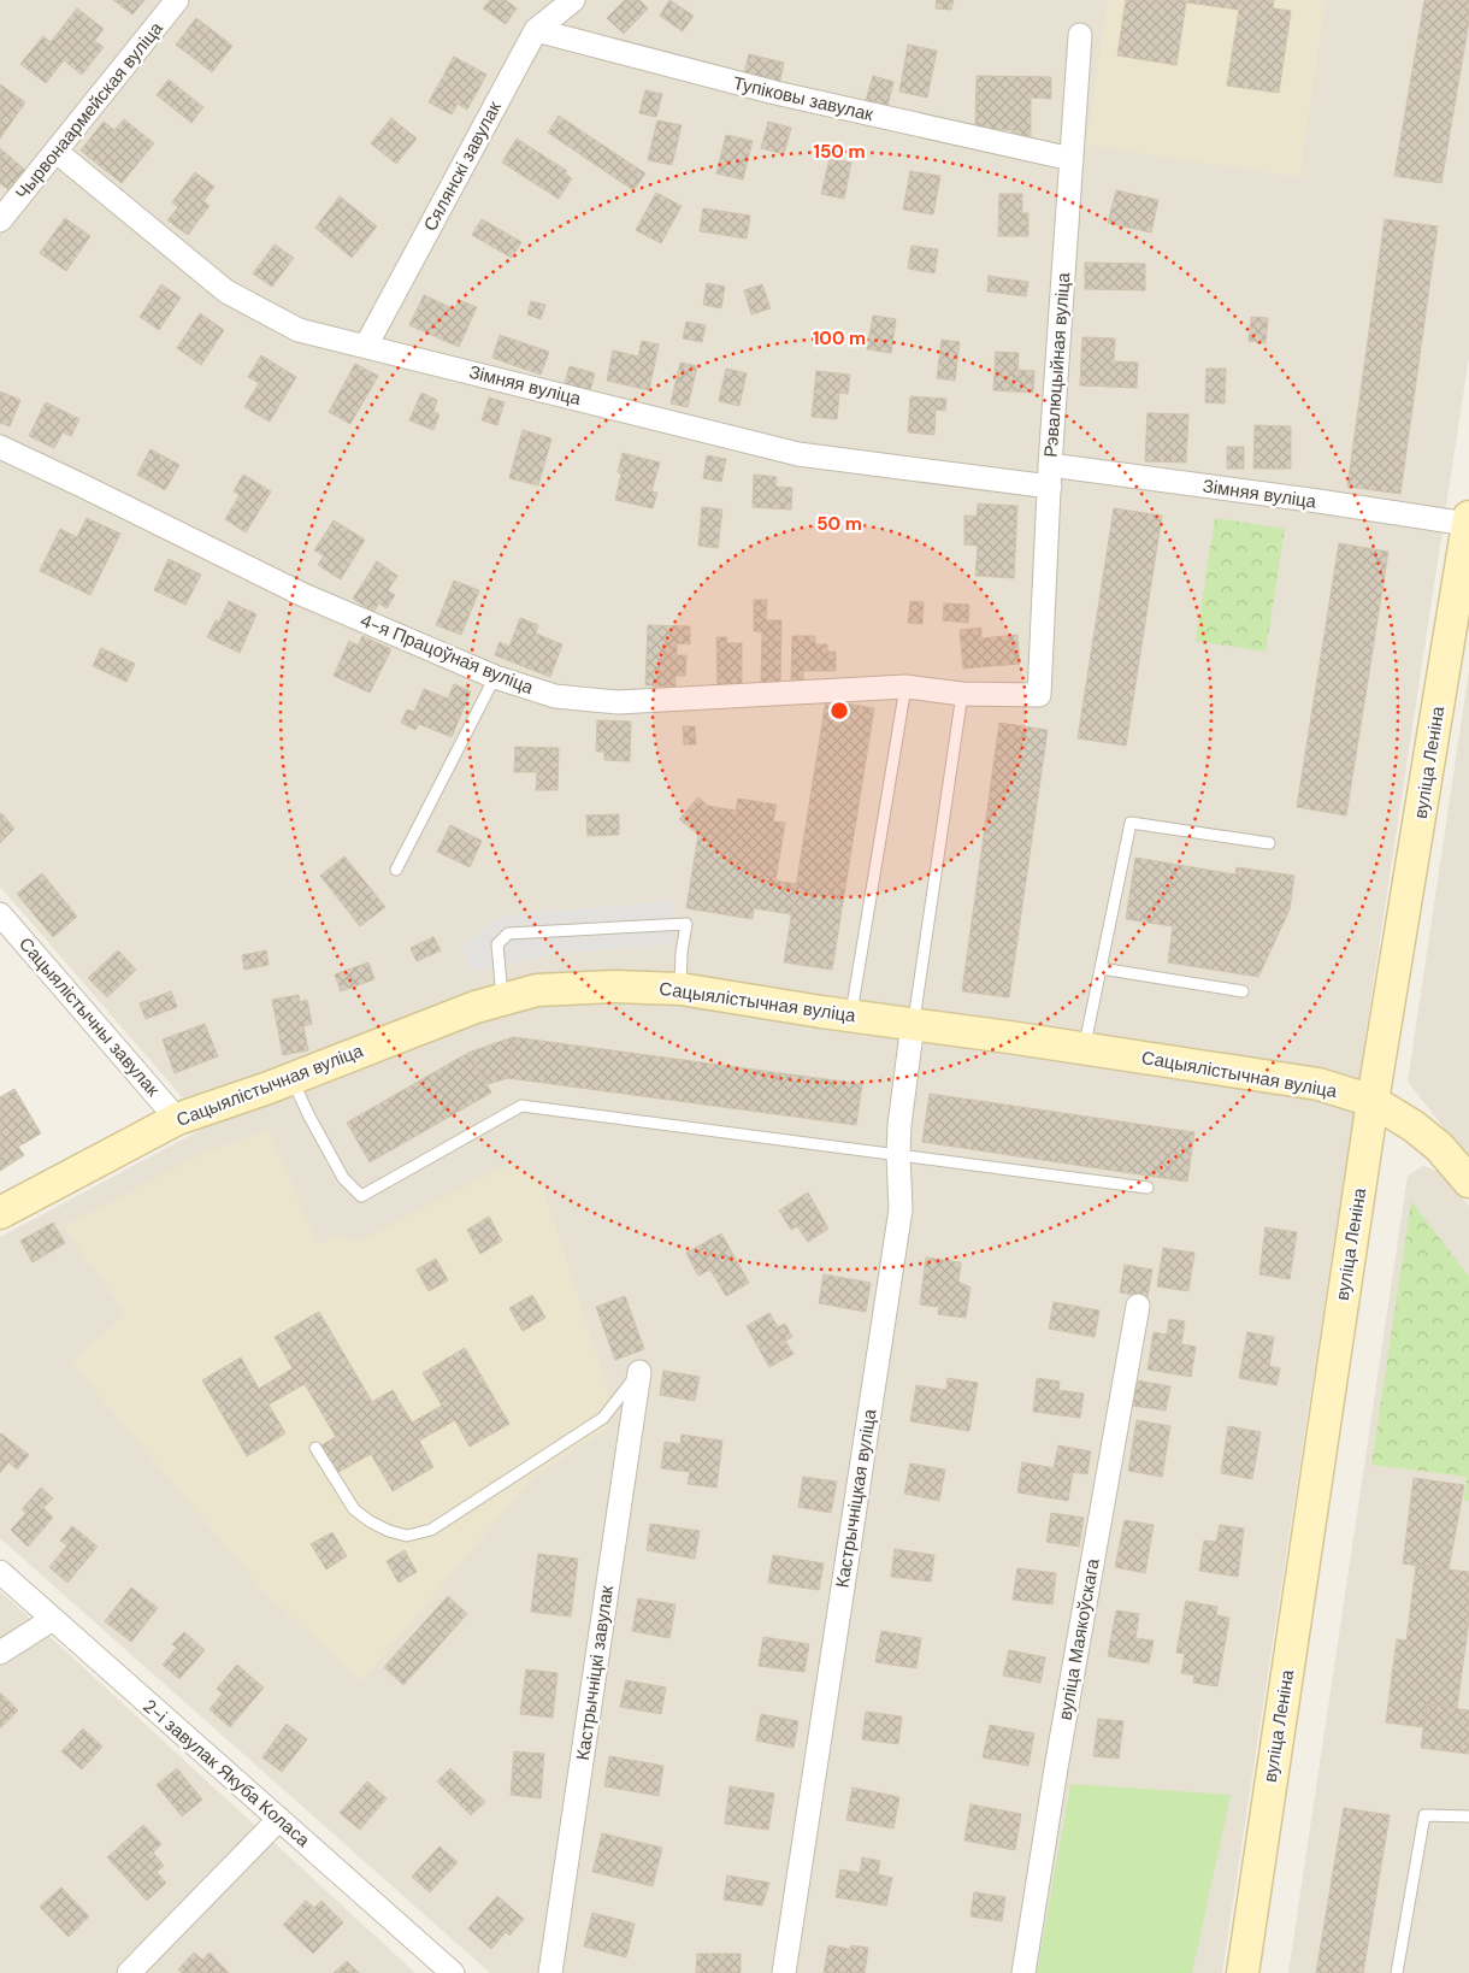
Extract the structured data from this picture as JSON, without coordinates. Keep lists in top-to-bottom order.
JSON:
{
  "streets": {
    "main road": ["вуліца Леніна", "Сацыялістычная вуліца"],
    "street": [
      "Тупіковы завулак",
      "Чырвонаармейская вуліца",
      "Сялянскі завулак",
      "Рэвалюцыйная вуліца",
      "Зімняя вуліца",
      "4-я Працоўная вуліца",
      "Сацыялістычны завулак",
      "Кастрычніцкая вуліца",
      "вуліца Маякоўскага",
      "Кастрычніцкі завулак",
      "2-і завулак Якуба Коласа"
    ]
  },
  "crossings": [
    ["Тупіковы завулак", "Сялянскі завулак"],
    ["Тупіковы завулак", "Рэвалюцыйная вуліца"],
    ["Чырвонаармейская вуліца", "Зімняя вуліца"],
    ["Сялянскі завулак", "Зімняя вуліца"],
    ["Рэвалюцыйная вуліца", "Зімняя вуліца"],
    ["Рэвалюцыйная вуліца", "4-я Працоўная вуліца"],
    ["Зімняя вуліца", "вуліца Леніна"],
    ["вуліца Леніна", "Сацыялістычная вуліца"],
    ["Сацыялістычная вуліца", "Сацыялістычны завулак"],
    ["Сацыялістычная вуліца", "Кастрычніцкая вуліца"]
  ],
  "rings": ["150 m", "100 m", "50 m"]
}
